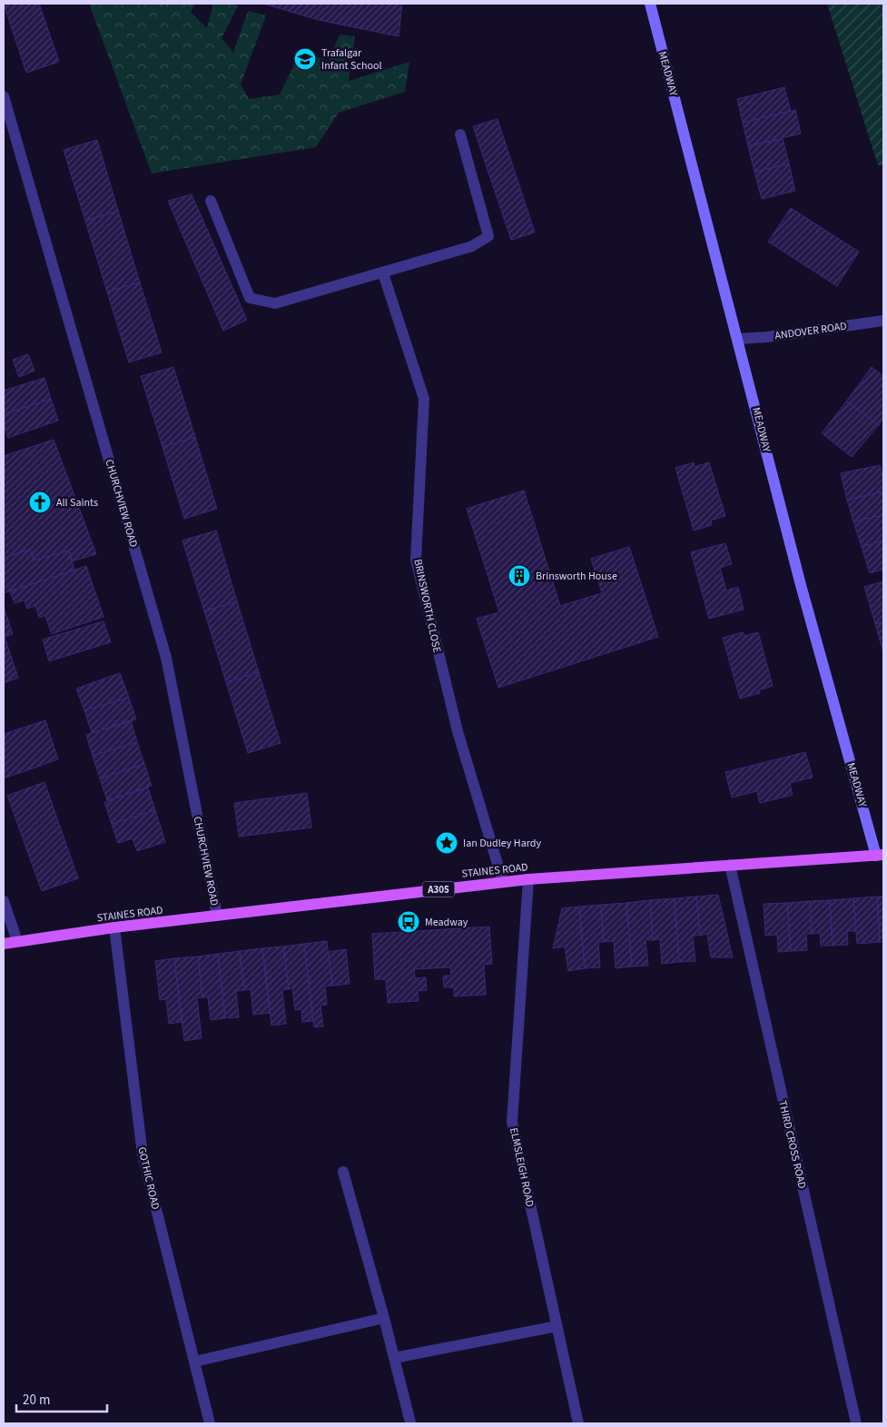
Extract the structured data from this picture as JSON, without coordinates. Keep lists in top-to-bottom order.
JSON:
{
  "streets": {
    "main road": ["STAINES ROAD", "A305"],
    "street": [
      "MEADWAY",
      "ANDOVER ROAD",
      "CHURCHVIEW ROAD",
      "BRINSWORTH CLOSE",
      "THIRD CROSS ROAD",
      "ELMSLEIGH ROAD",
      "GOTHIC ROAD"
    ]
  },
  "crossings": [
    ["MEADWAY", "ANDOVER ROAD"],
    ["MEADWAY", "STAINES ROAD"],
    ["CHURCHVIEW ROAD", "STAINES ROAD"],
    ["BRINSWORTH CLOSE", "STAINES ROAD"],
    ["STAINES ROAD", "THIRD CROSS ROAD"],
    ["STAINES ROAD", "ELMSLEIGH ROAD"],
    ["STAINES ROAD", "GOTHIC ROAD"]
  ],
  "places": {
    "school or university": ["Trafalgar Infant School"],
    "church": ["All Saints"],
    "building": ["Brinsworth House"],
    "place": ["Ian Dudley Hardy"],
    "bus stop": ["Meadway"]
  },
  "scale_bar": "20 m"
}
